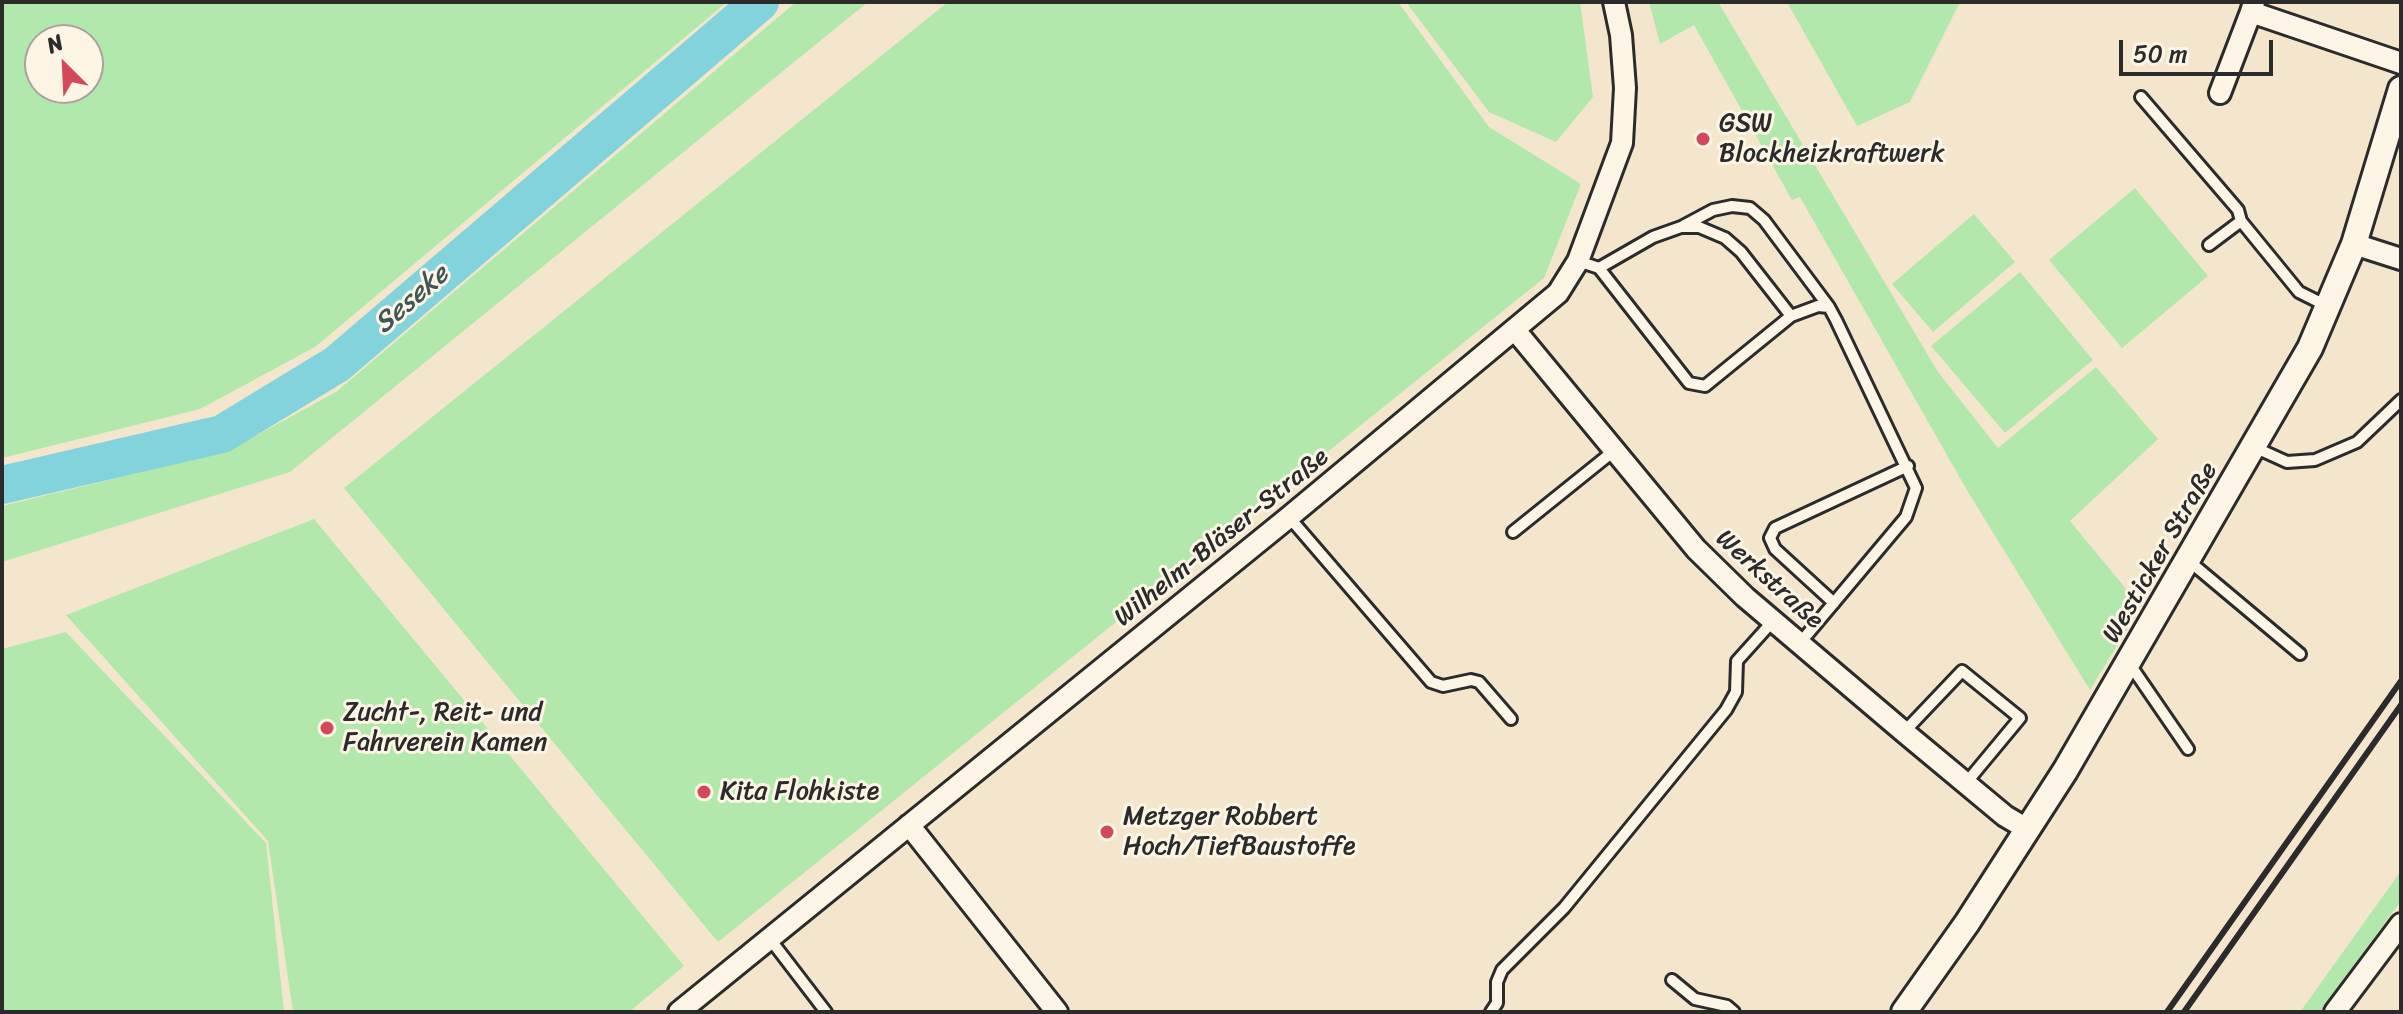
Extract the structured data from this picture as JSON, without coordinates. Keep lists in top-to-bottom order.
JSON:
{
  "streets": {
    "street": ["Wilhelm-Bläser-Straße", "Westicker Straße", "Werkstraße"]
  },
  "crossings": [
    ["Wilhelm-Bläser-Straße", "Werkstraße"],
    ["Westicker Straße", "Werkstraße"]
  ],
  "water": ["Seseke"],
  "places": [
    "GSW Blockheizkraftwerk",
    "Zucht-, Reit- und Fahrverein Kamen",
    "Kita Flohkiste",
    "Metzger Robbert Hoch/TiefBaustoffe"
  ],
  "scale_bar": "50 m",
  "north": "top left"
}
